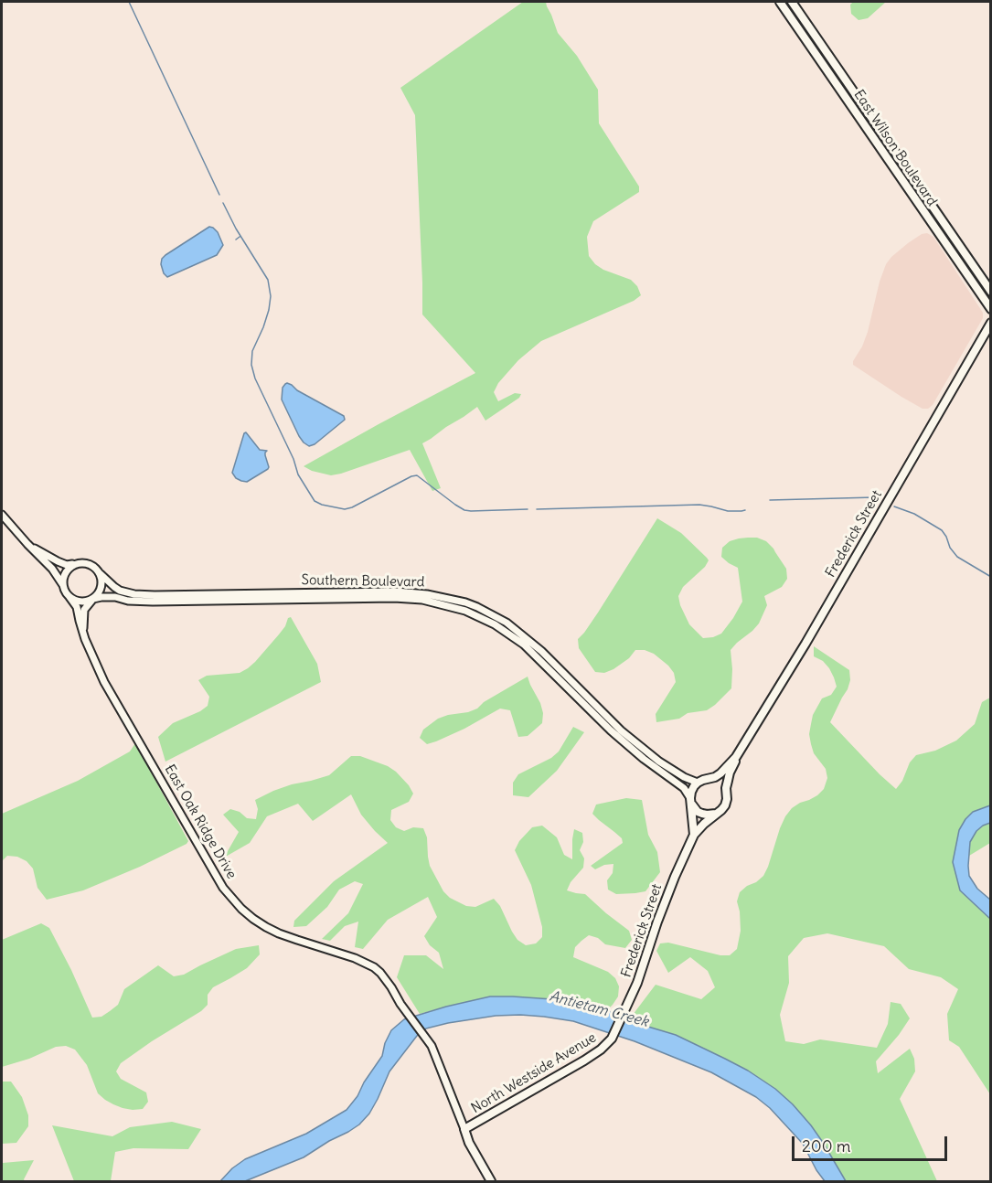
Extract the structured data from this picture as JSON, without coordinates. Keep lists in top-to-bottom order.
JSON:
{
  "streets": {
    "main road": [
      "East Wilson Boulevard",
      "Frederick Street",
      "Southern Boulevard",
      "East Oak Ridge Drive",
      "North Westside Avenue"
    ]
  },
  "crossings": [
    ["Frederick Street", "Southern Boulevard"],
    ["Frederick Street", "North Westside Avenue"],
    ["Southern Boulevard", "East Oak Ridge Drive"],
    ["East Oak Ridge Drive", "North Westside Avenue"]
  ],
  "water": ["Antietam Creek"],
  "scale_bar": "200 m"
}
